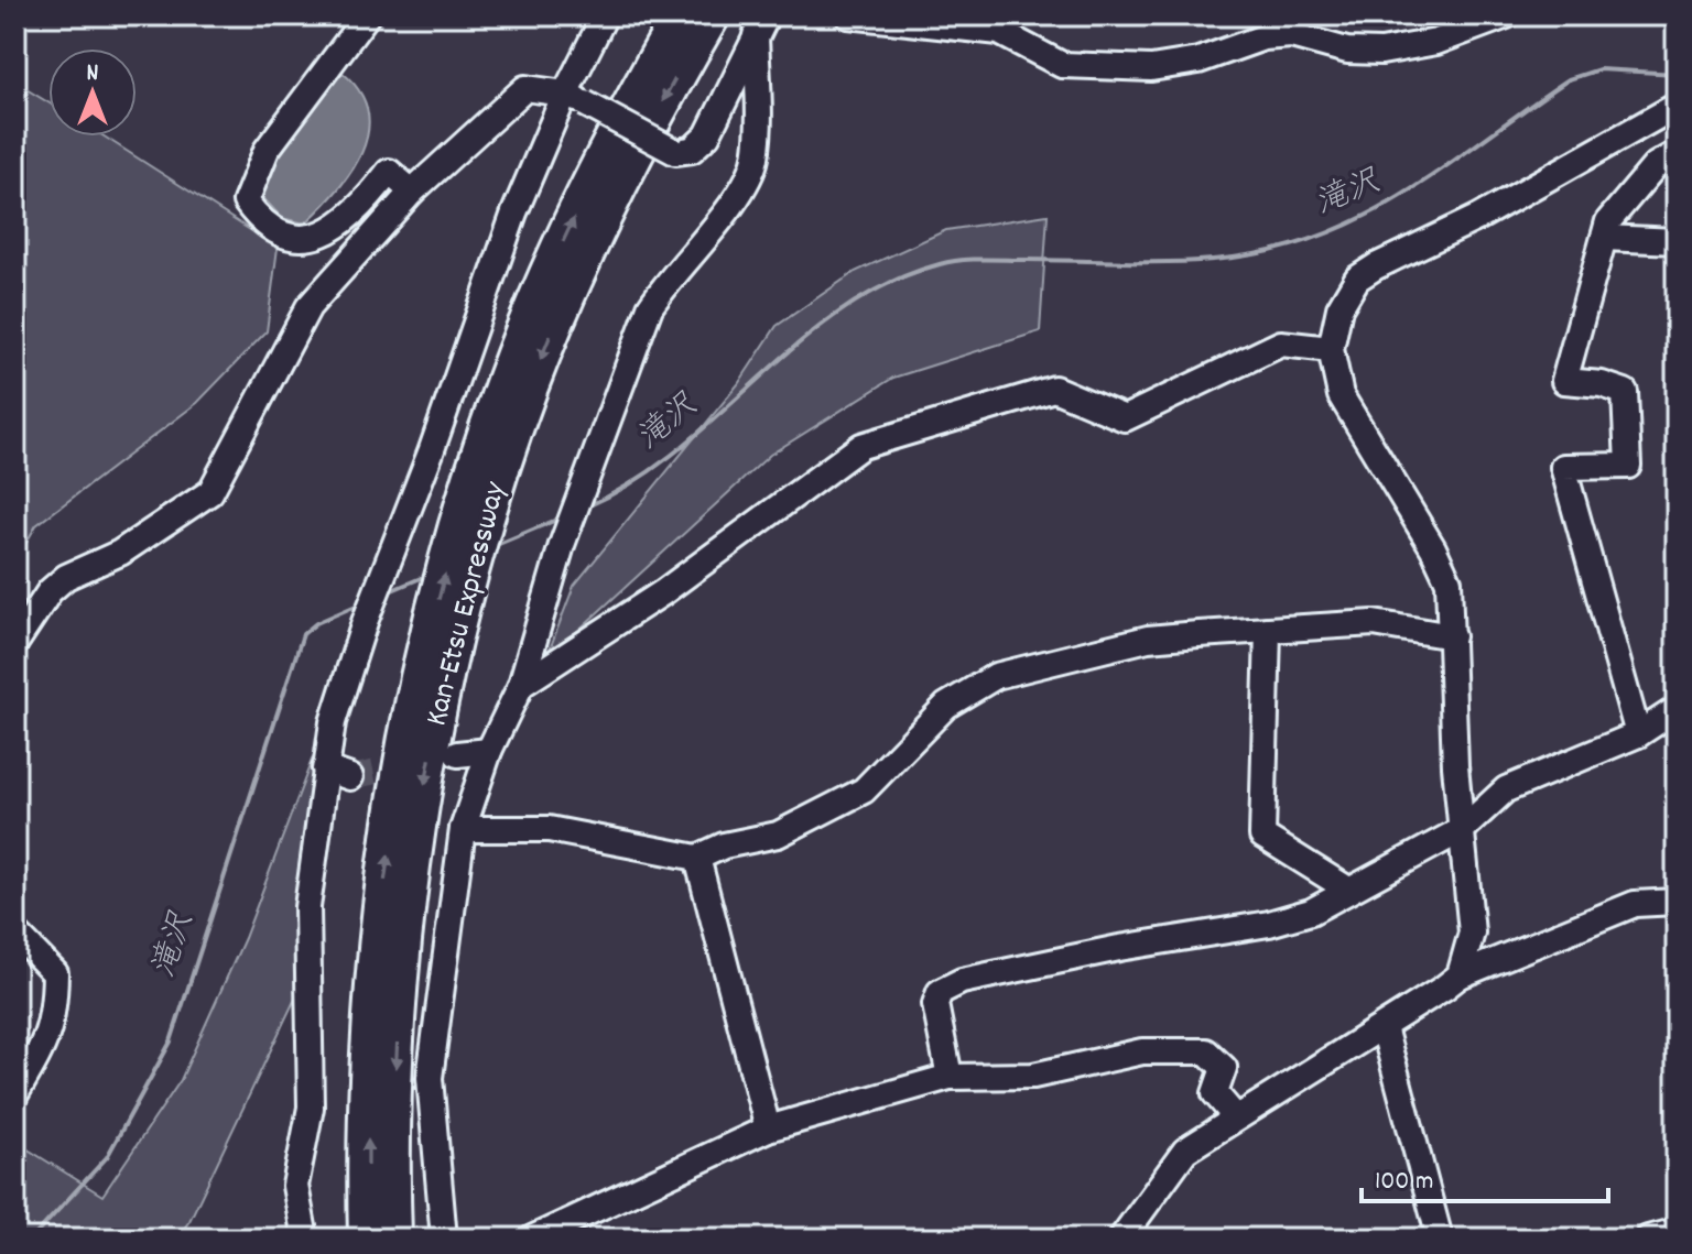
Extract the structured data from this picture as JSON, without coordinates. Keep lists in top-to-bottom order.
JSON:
{
  "streets": {
    "highway": ["Kan-Etsu Expressway"]
  },
  "water": ["滝沢"],
  "scale_bar": "100 m",
  "north": "top"
}
